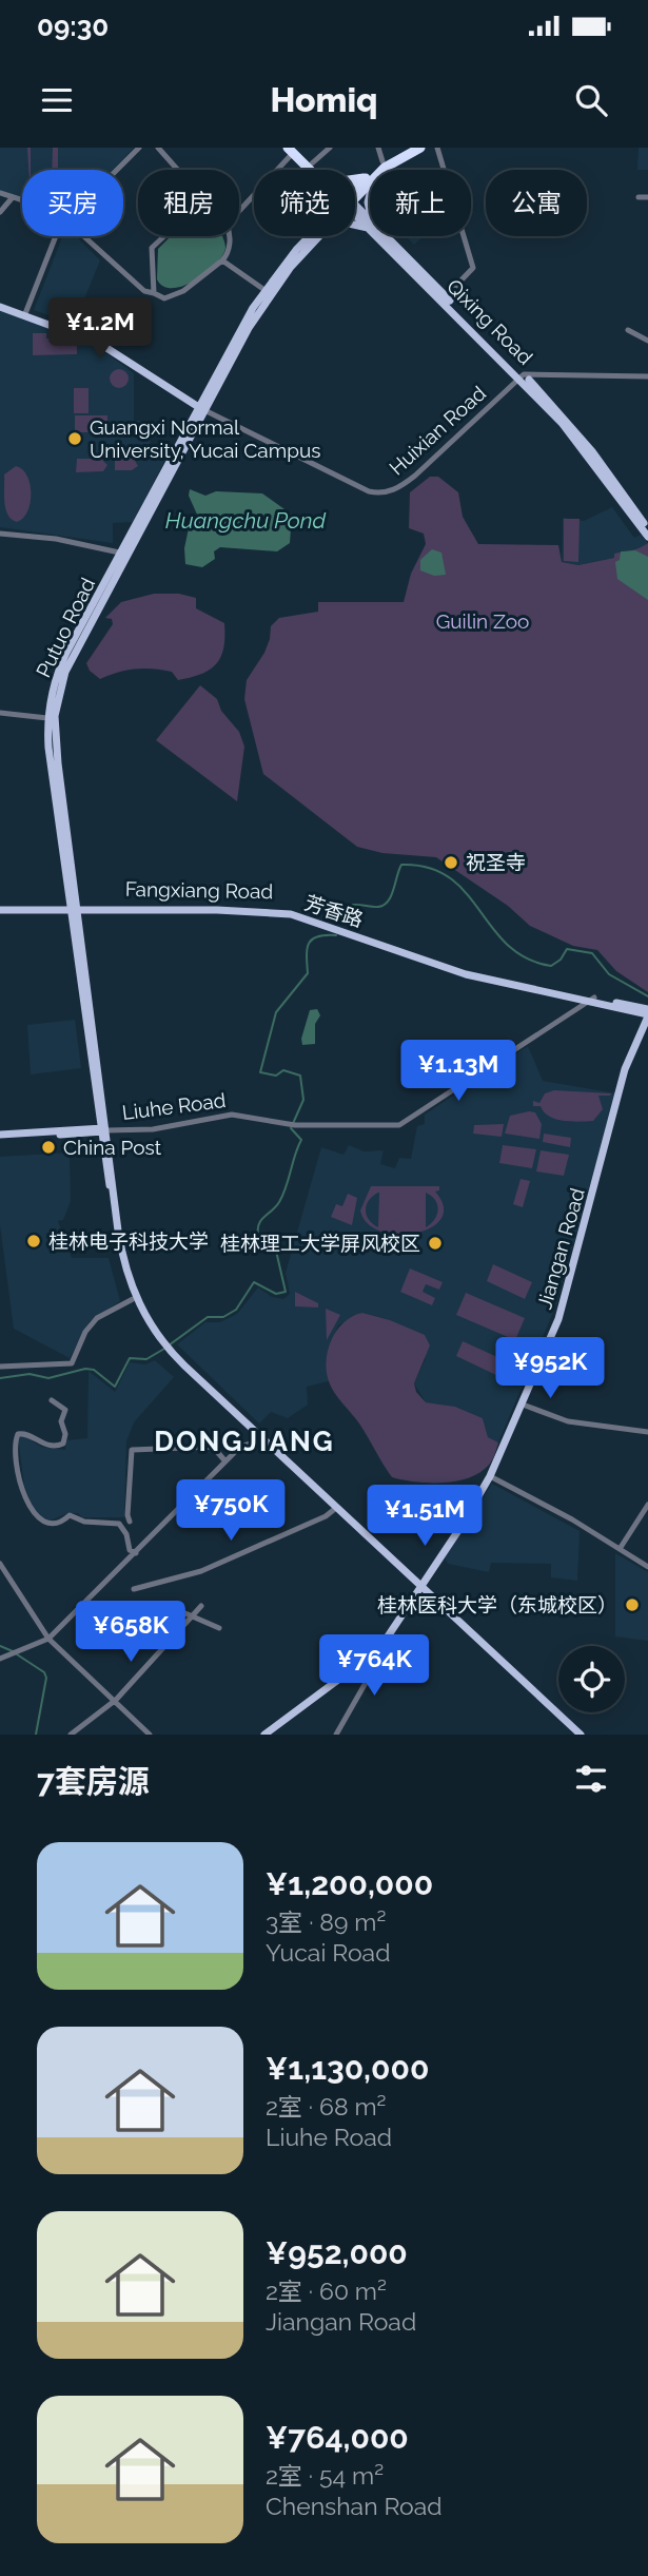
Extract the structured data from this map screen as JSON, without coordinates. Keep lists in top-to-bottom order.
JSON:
{
  "streets": {
    "highway": ["Qixing Road"],
    "main road": [
      "Putuo Road",
      "芳香路",
      "Liuhe Road",
      "Jiangan Road"
    ],
    "street": ["Huixian Road"]
  },
  "crossings": [
    ["Qixing Road", "Huixian Road"],
    ["Huixian Road", "Putuo Road"],
    ["Putuo Road", "芳香路"],
    ["Putuo Road", "Liuhe Road"],
    ["芳香路", "Liuhe Road"]
  ],
  "districts": ["DONGJIANG"],
  "water": ["Huangchu Pond"],
  "parks": ["Guilin Zoo"],
  "places": [
    "Guangxi Normal University, Yucai Campus",
    "祝圣寺",
    "China Post",
    "桂林电子科技大学",
    "桂林理工大学屏风校区",
    "桂林医科大学（东城校区）"
  ],
  "page": {
    "status": "09:30",
    "header": "Homiq",
    "chip": [
      "买房",
      "租房",
      "筛选",
      "新上",
      "公寓"
    ],
    "price": [
      "¥1.2M",
      "¥1.13M",
      "¥952K",
      "¥750K",
      "¥1.51M",
      "¥658K",
      "¥764K"
    ],
    "heading": "7套房源",
    "list": [
      {
        "name": "¥1,200,000",
        "note": "3室 · 89 m² · Yucai Road"
      },
      {
        "name": "¥1,130,000",
        "note": "2室 · 68 m² · Liuhe Road"
      },
      {
        "name": "¥952,000",
        "note": "2室 · 60 m² · Jiangan Road"
      },
      {
        "name": "¥764,000",
        "note": "2室 · 54 m² · Chenshan Road"
      }
    ]
  }
}
